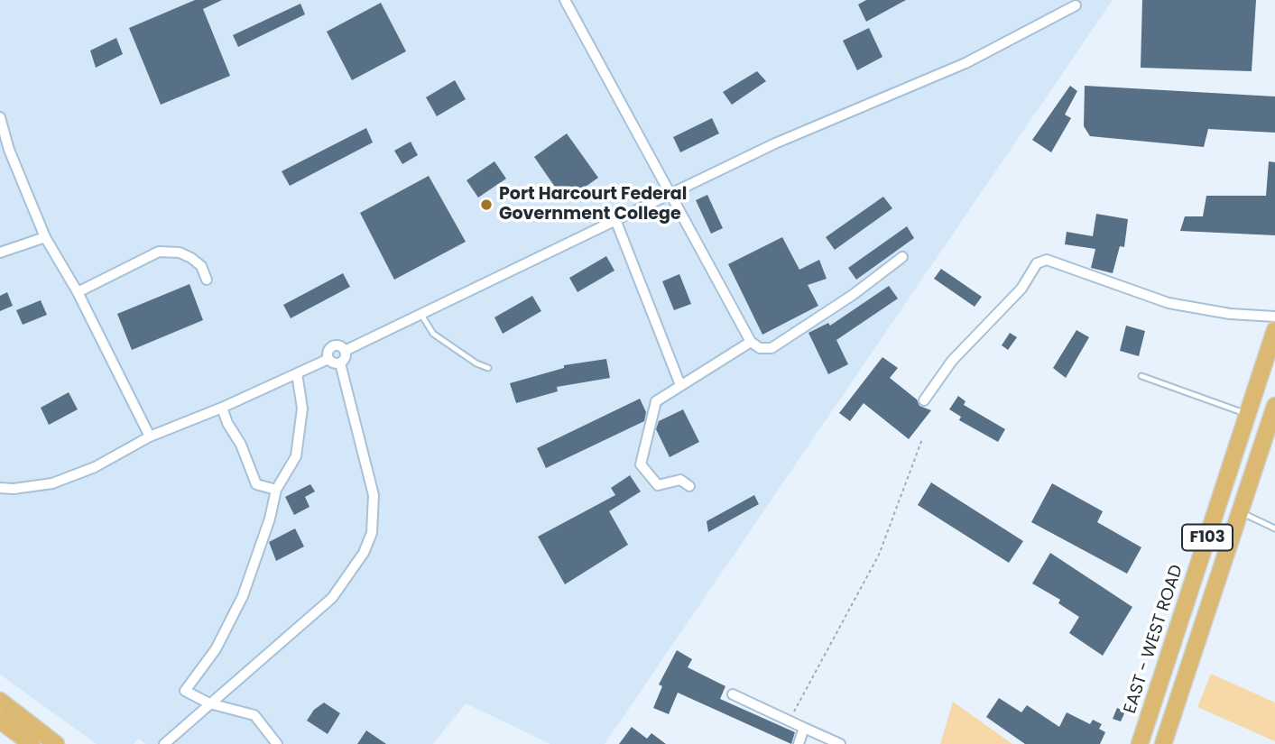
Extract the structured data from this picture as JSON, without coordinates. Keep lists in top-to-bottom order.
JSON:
{
  "streets": {
    "main road": ["F103", "EAST - WEST ROAD"]
  },
  "places": ["Port Harcourt Federal Government College"]
}
